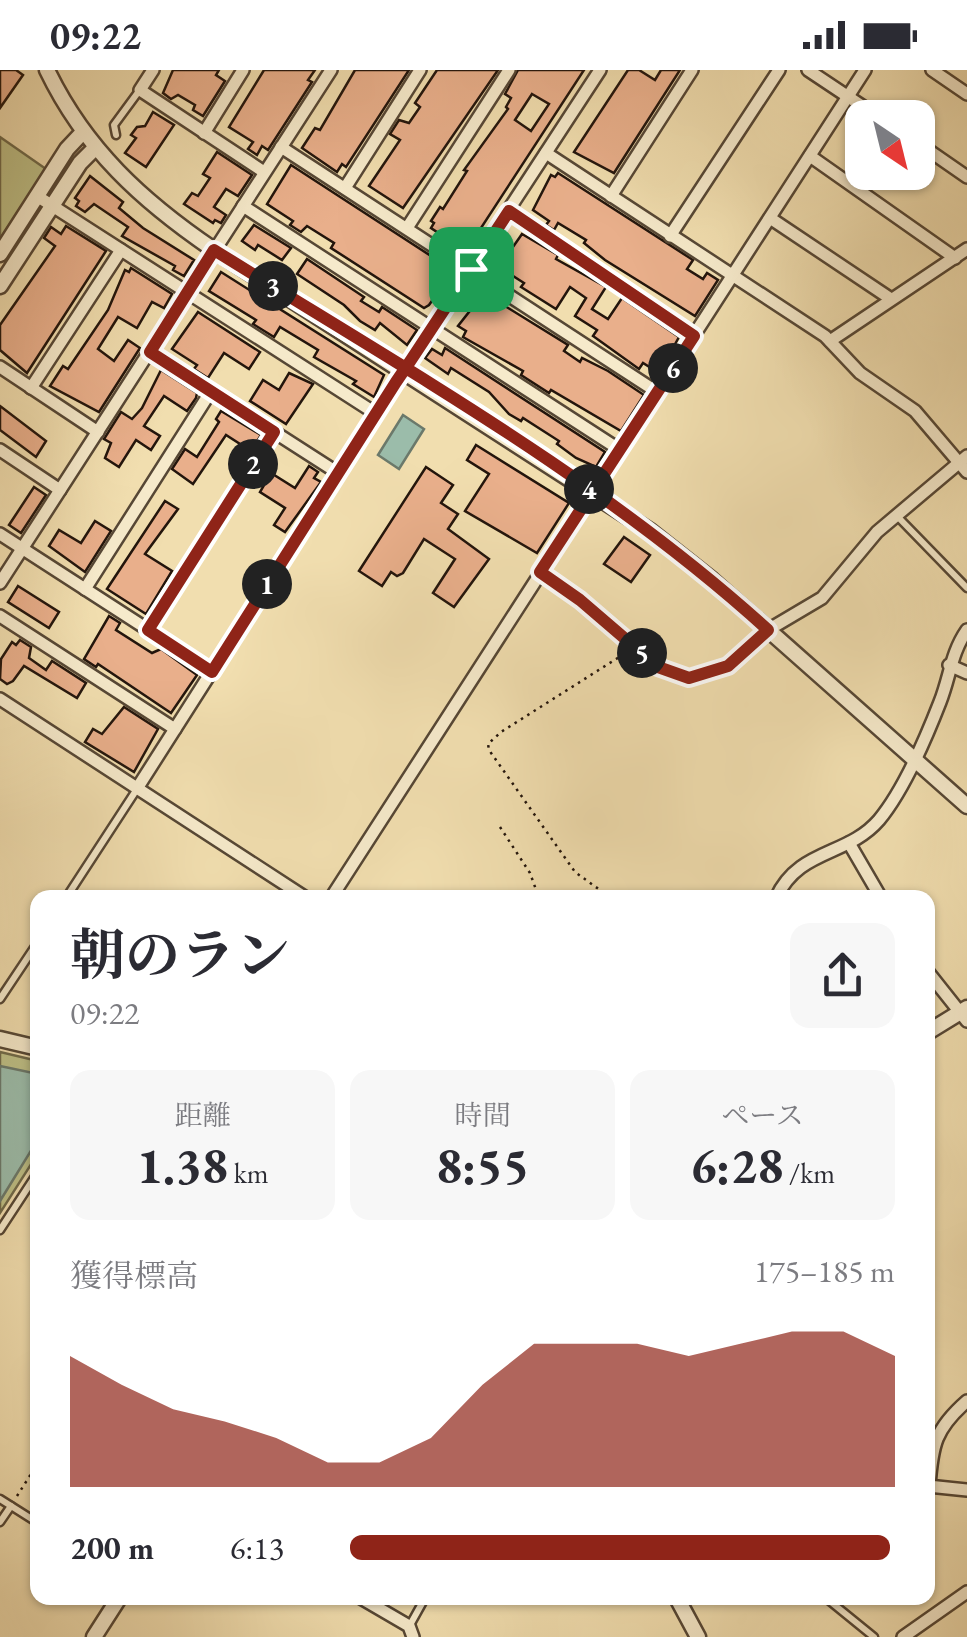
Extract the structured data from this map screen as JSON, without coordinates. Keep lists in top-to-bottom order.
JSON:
{
  "north": "bottom right",
  "page": {
    "status": "09:22",
    "pins": [
      "3",
      "6",
      "2",
      "4",
      "1",
      "5"
    ],
    "heading": ["朝のラン", "09:22"],
    "stats": [
      ["距離", "1.38 km"],
      ["時間", "8:55"],
      ["ペース", "6:28 /km"]
    ],
    "chart": ["獲得標高", "175–185 m"],
    "list": [
      {
        "name": "200 m",
        "note": "6:13"
      }
    ]
  }
}
